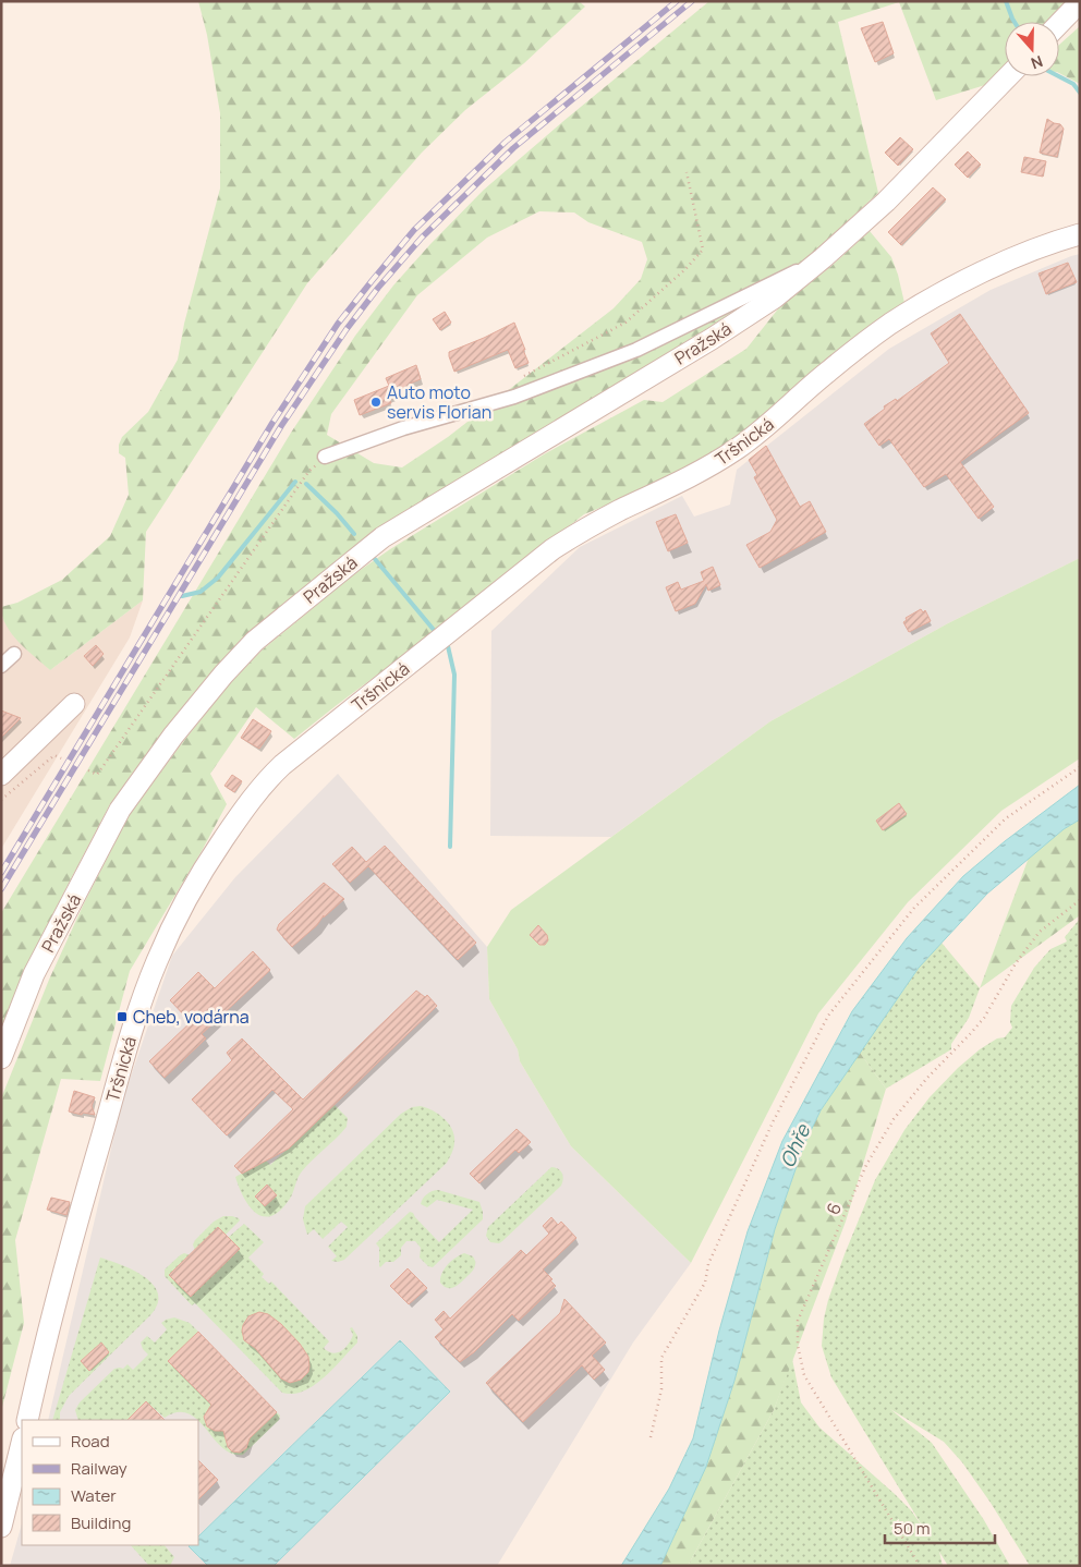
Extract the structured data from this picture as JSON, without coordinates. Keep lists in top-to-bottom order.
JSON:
{
  "streets": {
    "street": ["Pražská", "Tršnická"],
    "path": ["6"]
  },
  "water": ["Ohře"],
  "places": {
    "other": ["Auto moto servis Florian"],
    "transit": ["Cheb, vodárna"]
  },
  "legend": [
    "Road",
    "Railway",
    "Water",
    "Building"
  ],
  "scale_bar": "50 m",
  "north": "bottom"
}
